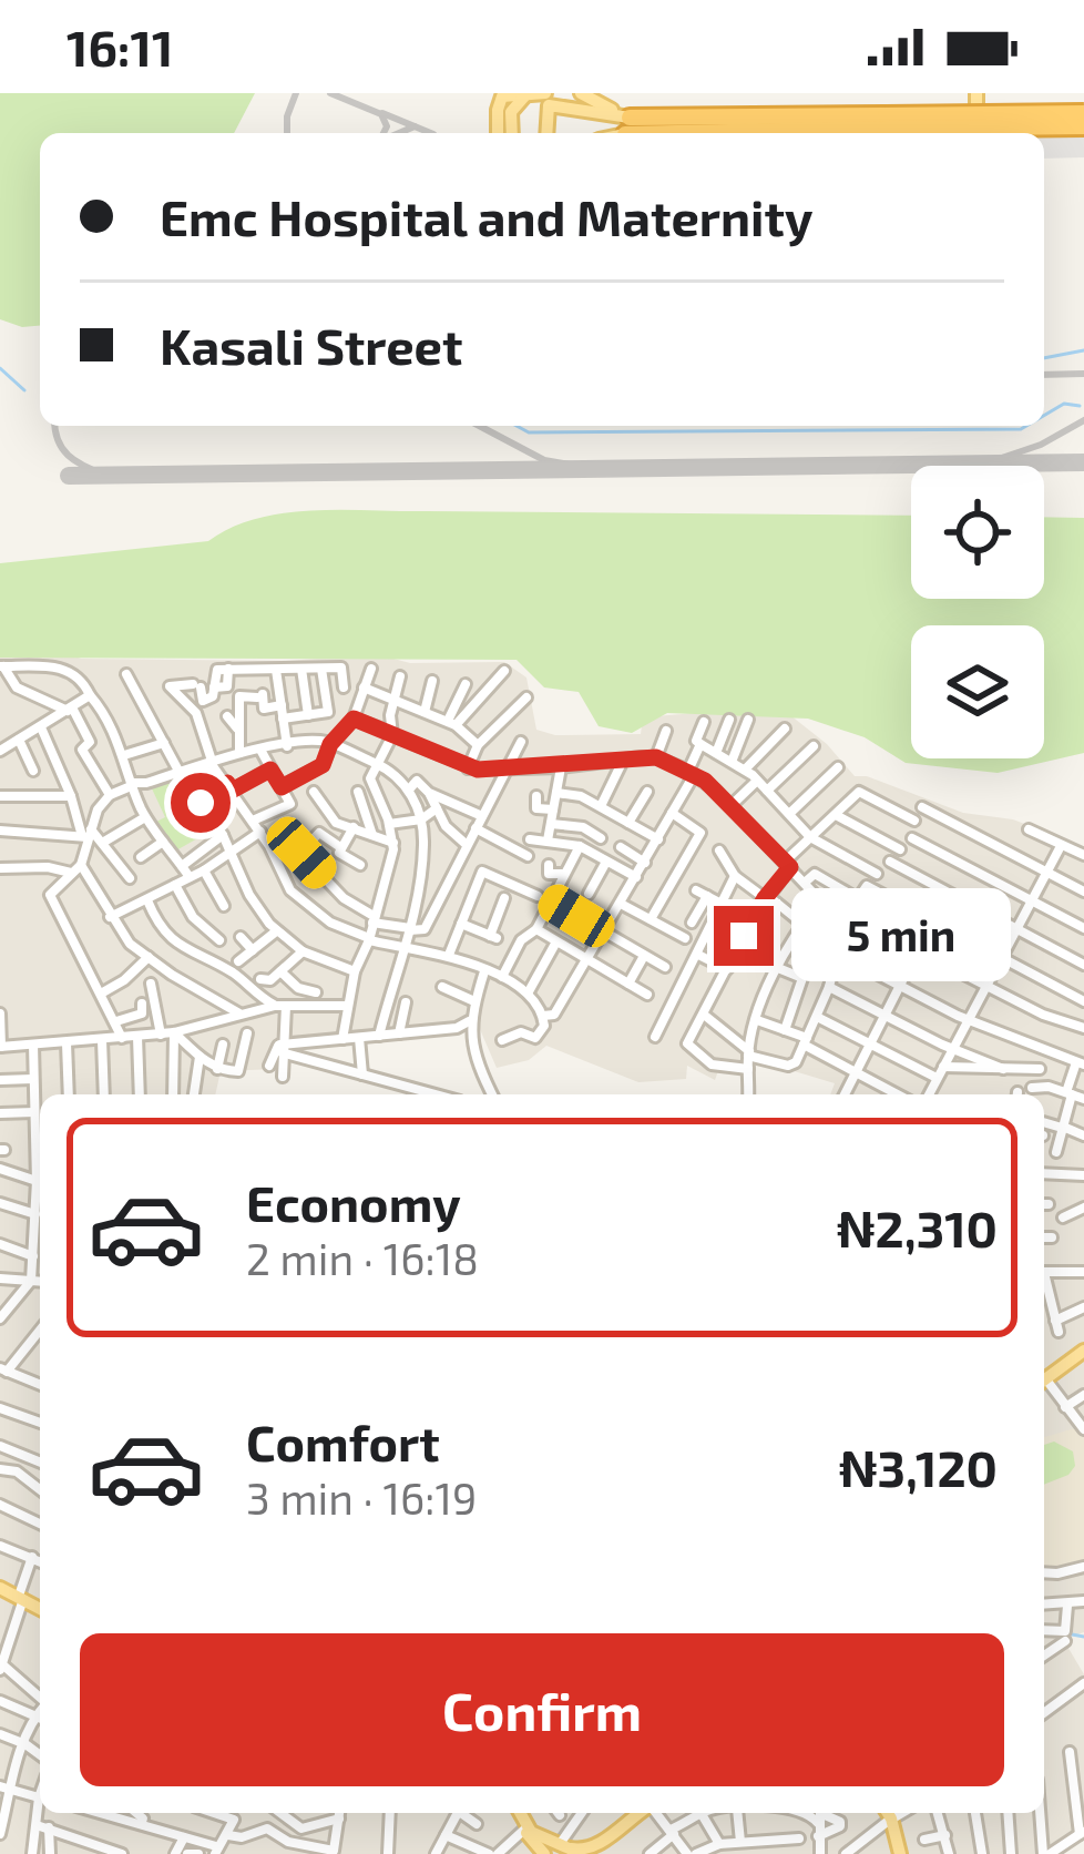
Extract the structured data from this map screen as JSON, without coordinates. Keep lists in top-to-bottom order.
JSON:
{
  "page": {
    "status": "16:11",
    "banner": ["Emc Hospital and Maternity", "Kasali Street"],
    "bubble": "5 min",
    "list": [
      {
        "name": "Economy",
        "note": "2 min · 16:18",
        "value": "₦2,310"
      },
      {
        "name": "Comfort",
        "note": "3 min · 16:19",
        "value": "₦3,120"
      }
    ],
    "buttons": "Confirm"
  }
}
